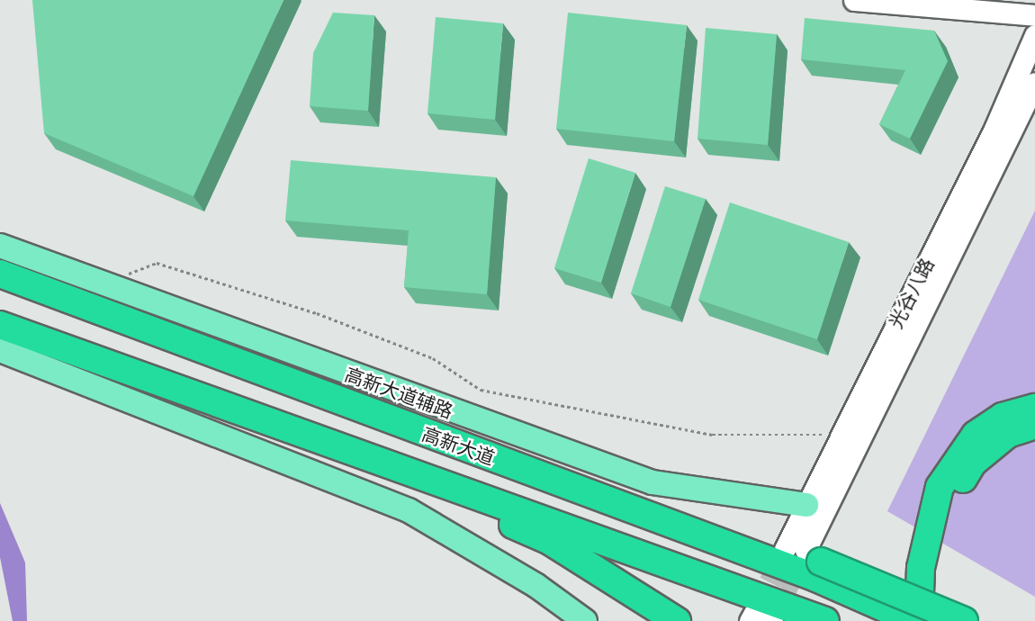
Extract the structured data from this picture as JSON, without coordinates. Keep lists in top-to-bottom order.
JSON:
{
  "streets": {
    "highway": ["高新大道"],
    "main road": ["高新大道辅路"],
    "street": ["光谷八路"]
  },
  "crossings": [
    ["光谷八路", "高新大道辅路"],
    ["光谷八路", "高新大道"]
  ]
}
